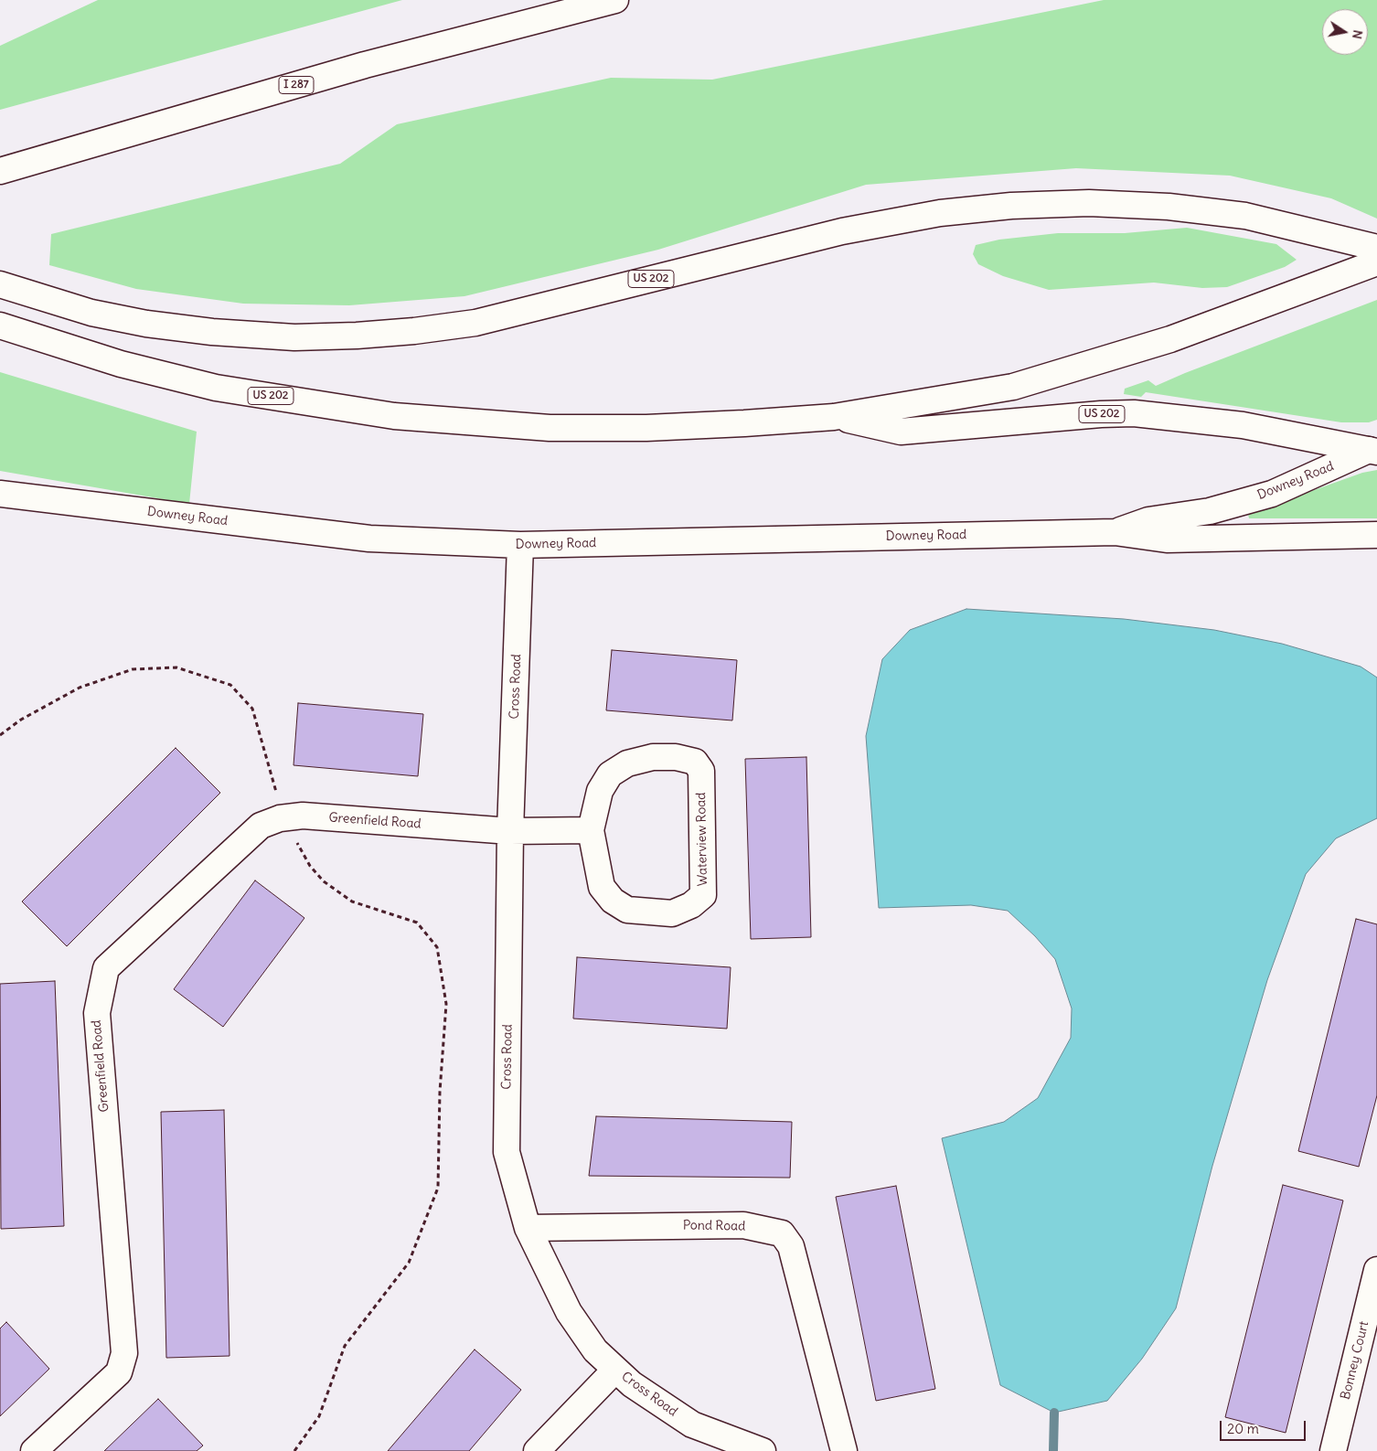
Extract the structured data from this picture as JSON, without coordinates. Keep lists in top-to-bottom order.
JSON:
{
  "streets": {
    "main road": [
      "I 287",
      "US 202",
      "Downey Road",
      "Cross Road",
      "Greenfield Road",
      "Waterview Road",
      "Pond Road",
      "Bonney Court"
    ]
  },
  "crossings": [
    ["US 202", "Downey Road"],
    ["Downey Road", "Cross Road"],
    ["Cross Road", "Greenfield Road"],
    ["Cross Road", "Pond Road"]
  ],
  "scale_bar": "20 m",
  "north": "right"
}
